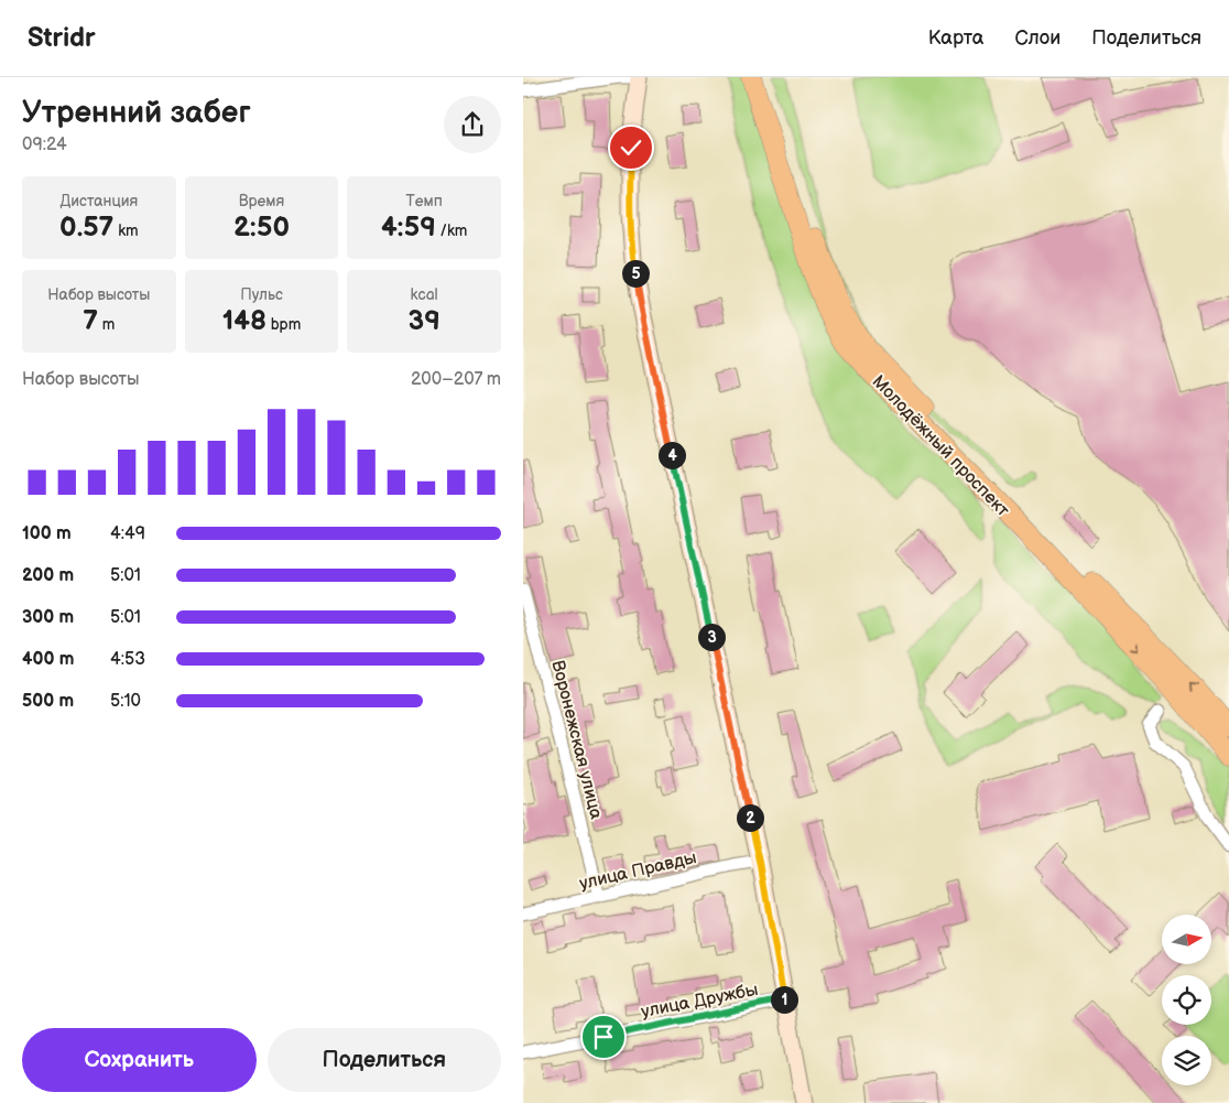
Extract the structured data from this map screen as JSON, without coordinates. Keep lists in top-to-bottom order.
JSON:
{
  "streets": {
    "main road": ["Молодёжный проспект"],
    "street": ["Воронежская улица", "улица Правды", "улица Дружбы"]
  },
  "crossings": [
    ["Воронежская улица", "улица Правды"]
  ],
  "north": "right",
  "page": {
    "header": "Stridr",
    "nav": ["Карта", "Слои", "Поделиться"],
    "heading": ["Утренний забег", "09:24"],
    "stats": [
      ["Дистанция", "0.57 km"],
      ["Время", "2:50"],
      ["Темп", "4:59 /km"],
      ["Набор высоты", "7 m"],
      ["Пульс", "148 bpm"],
      ["kcal", "39"]
    ],
    "pins": [
      "5",
      "4",
      "3",
      "2",
      "1"
    ],
    "chart": ["Набор высоты", "200–207 m"],
    "list": [
      {
        "name": "100 m",
        "note": "4:49"
      },
      {
        "name": "200 m",
        "note": "5:01"
      },
      {
        "name": "300 m",
        "note": "5:01"
      },
      {
        "name": "400 m",
        "note": "4:53"
      },
      {
        "name": "500 m",
        "note": "5:10"
      }
    ],
    "buttons": ["Сохранить", "Поделиться"]
  }
}
